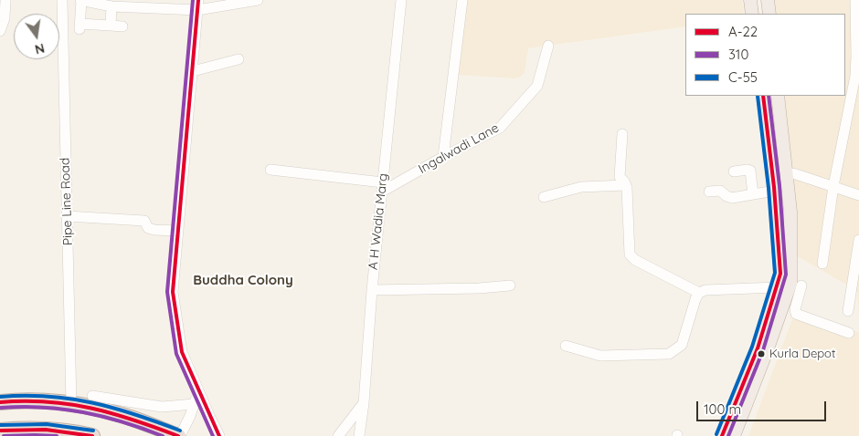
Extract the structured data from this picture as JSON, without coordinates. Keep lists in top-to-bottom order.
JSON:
{
  "streets": {
    "street": ["Ingalwadi Lane", "Pipe Line Road", "A H Wadia Marg"]
  },
  "crossings": [
    ["Ingalwadi Lane", "A H Wadia Marg"]
  ],
  "districts": ["Buddha Colony"],
  "places": ["Kurla Depot"],
  "lines": ["transit line A-22", "transit line 310", "transit line C-55"],
  "legend": ["A-22", "310", "C-55"],
  "scale_bar": "100 m",
  "north": "bottom"
}
